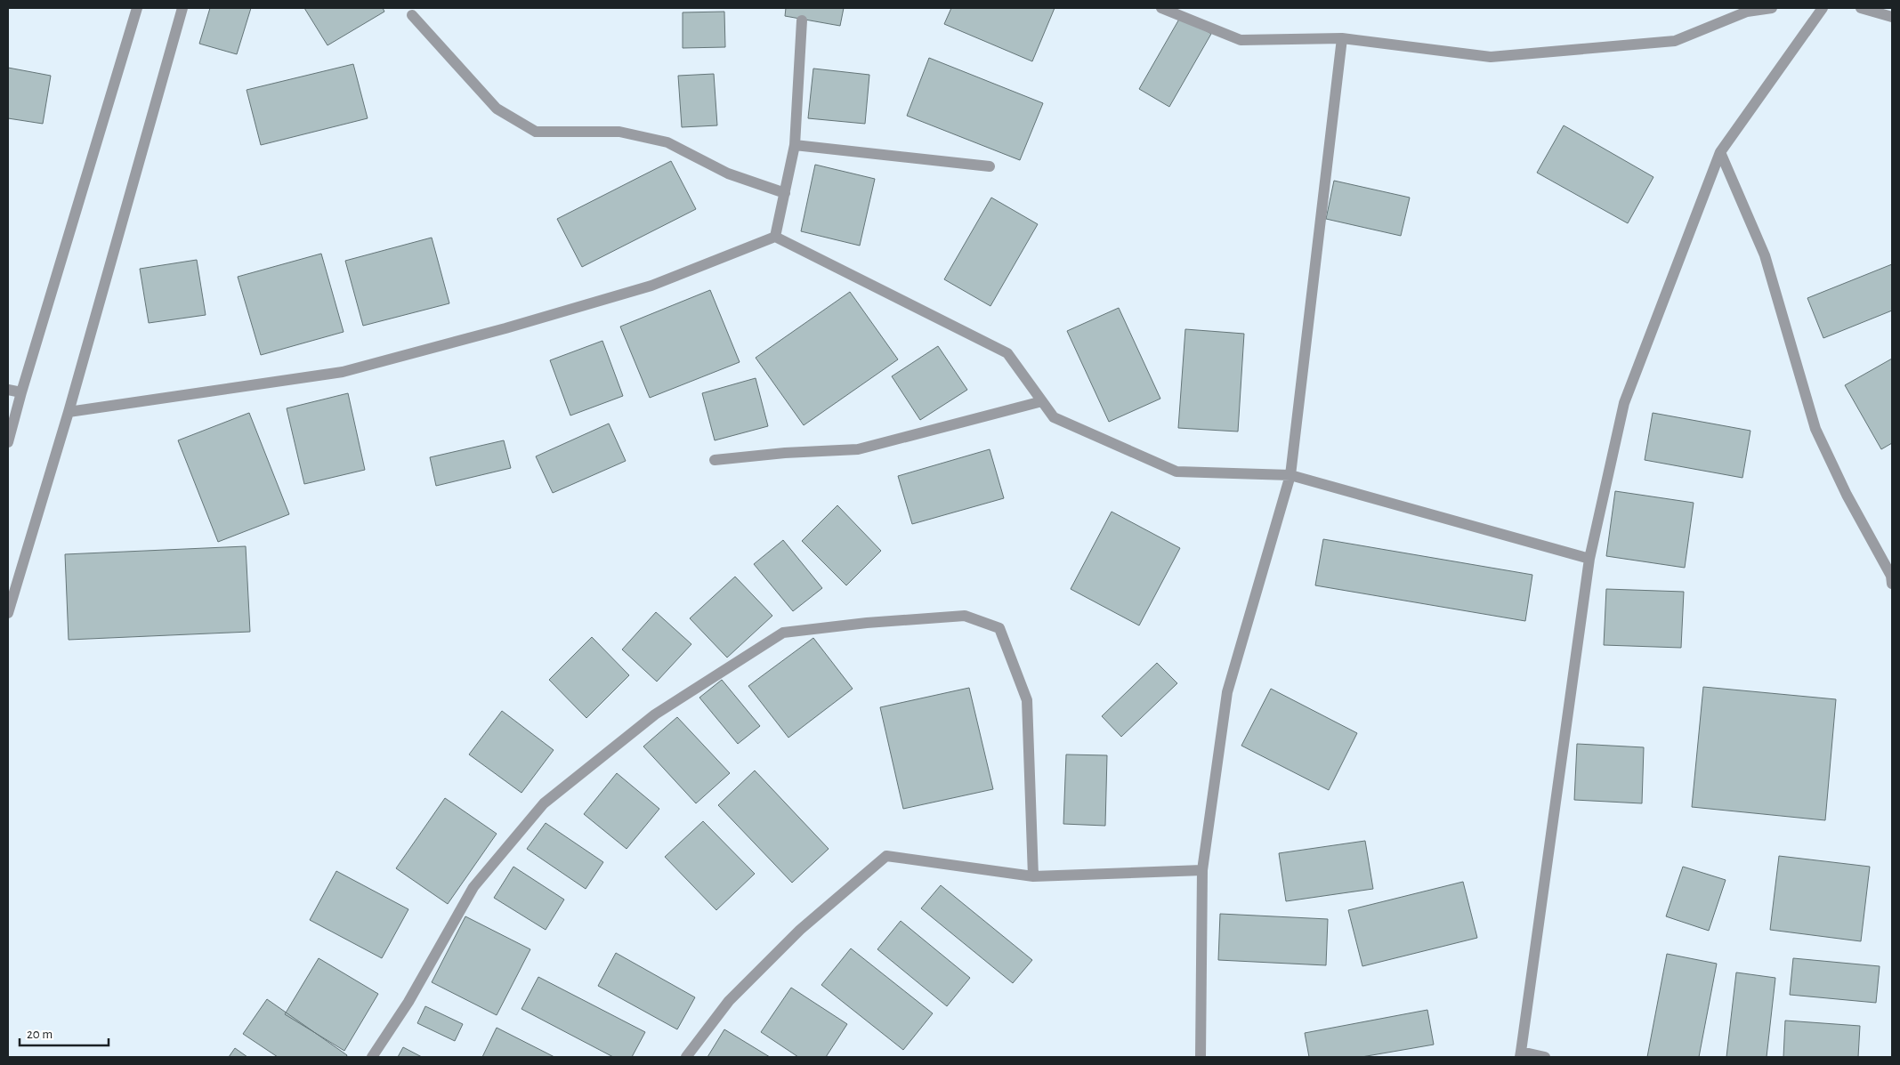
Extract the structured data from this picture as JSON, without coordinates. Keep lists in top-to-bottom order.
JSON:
{
  "scale_bar": "20 m"
}
